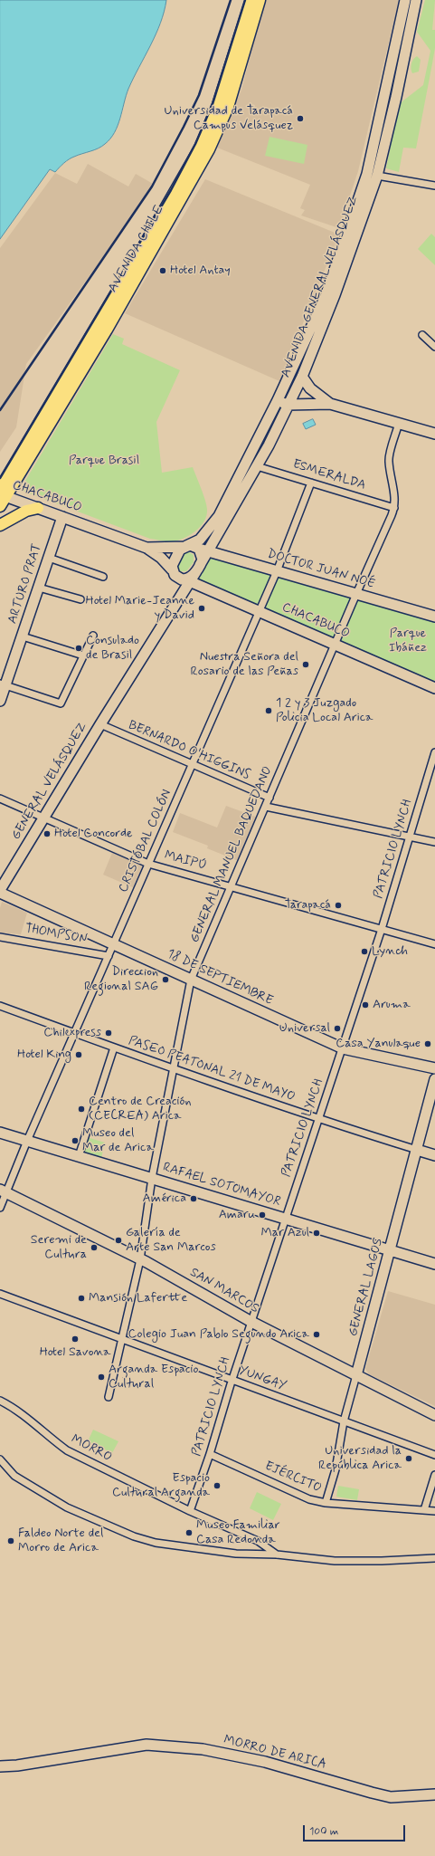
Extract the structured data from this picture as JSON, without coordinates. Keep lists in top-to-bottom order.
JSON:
{
  "streets": {
    "main road": [
      "AVENIDA CHILE",
      "AVENIDA GENERAL VELÁSQUEZ",
      "CHACABUCO",
      "DOCTOR JUAN NOÉ",
      "ARTURO PRAT",
      "GENERAL VELÁSQUEZ",
      "18 DE SEPTIEMBRE",
      "RAFAEL SOTOMAYOR",
      "GENERAL LAGOS",
      "SAN MARCOS",
      "MORRO DE ARICA"
    ],
    "street": [
      "ESMERALDA",
      "BERNARDO O'HIGGINS",
      "CRISTÓBAL COLÓN",
      "PATRICIO LYNCH",
      "GENERAL MANUEL BAQUEDANO",
      "MAIPÚ",
      "THOMPSON",
      "PASEO PEATONAL 21 DE MAYO",
      "YUNGAY",
      "MORRO",
      "EJÉRCITO"
    ]
  },
  "crossings": [
    ["AVENIDA CHILE", "CHACABUCO"],
    ["AVENIDA GENERAL VELÁSQUEZ", "ESMERALDA"],
    ["AVENIDA GENERAL VELÁSQUEZ", "CHACABUCO"],
    ["AVENIDA GENERAL VELÁSQUEZ", "DOCTOR JUAN NOÉ"],
    ["ESMERALDA", "CRISTÓBAL COLÓN"],
    ["ESMERALDA", "GENERAL MANUEL BAQUEDANO"],
    ["CHACABUCO", "DOCTOR JUAN NOÉ"],
    ["CHACABUCO", "ARTURO PRAT"],
    ["CHACABUCO", "CRISTÓBAL COLÓN"],
    ["CHACABUCO", "GENERAL MANUEL BAQUEDANO"],
    ["DOCTOR JUAN NOÉ", "CRISTÓBAL COLÓN"],
    ["DOCTOR JUAN NOÉ", "GENERAL MANUEL BAQUEDANO"],
    ["BERNARDO O'HIGGINS", "GENERAL VELÁSQUEZ"],
    ["BERNARDO O'HIGGINS", "CRISTÓBAL COLÓN"],
    ["BERNARDO O'HIGGINS", "GENERAL MANUEL BAQUEDANO"],
    ["GENERAL VELÁSQUEZ", "MAIPÚ"],
    ["CRISTÓBAL COLÓN", "MAIPÚ"],
    ["CRISTÓBAL COLÓN", "THOMPSON"],
    ["CRISTÓBAL COLÓN", "18 DE SEPTIEMBRE"],
    ["CRISTÓBAL COLÓN", "PASEO PEATONAL 21 DE MAYO"],
    ["CRISTÓBAL COLÓN", "RAFAEL SOTOMAYOR"],
    ["CRISTÓBAL COLÓN", "SAN MARCOS"],
    ["PATRICIO LYNCH", "MAIPÚ"],
    ["PATRICIO LYNCH", "18 DE SEPTIEMBRE"],
    ["PATRICIO LYNCH", "PASEO PEATONAL 21 DE MAYO"],
    ["PATRICIO LYNCH", "RAFAEL SOTOMAYOR"],
    ["PATRICIO LYNCH", "SAN MARCOS"],
    ["PATRICIO LYNCH", "YUNGAY"],
    ["PATRICIO LYNCH", "MORRO"],
    ["PATRICIO LYNCH", "EJÉRCITO"],
    ["GENERAL MANUEL BAQUEDANO", "MAIPÚ"],
    ["GENERAL MANUEL BAQUEDANO", "18 DE SEPTIEMBRE"],
    ["GENERAL MANUEL BAQUEDANO", "PASEO PEATONAL 21 DE MAYO"],
    ["GENERAL MANUEL BAQUEDANO", "RAFAEL SOTOMAYOR"],
    ["GENERAL MANUEL BAQUEDANO", "SAN MARCOS"],
    ["GENERAL MANUEL BAQUEDANO", "YUNGAY"],
    ["PASEO PEATONAL 21 DE MAYO", "GENERAL LAGOS"],
    ["RAFAEL SOTOMAYOR", "GENERAL LAGOS"],
    ["GENERAL LAGOS", "SAN MARCOS"],
    ["GENERAL LAGOS", "YUNGAY"],
    ["GENERAL LAGOS", "EJÉRCITO"]
  ],
  "parks": ["Parque Brasil", "Parque Ibáñez"],
  "places": [
    "Universidad de Tarapacá Campus Velásquez",
    "Hotel Antay",
    "Hotel Marie-Jeanne y David",
    "Consulado de Brasil",
    "Nuestra Señora del Rosario de las Peñas",
    "1 2 y 3 Juzgado Policia Local Arica",
    "Hotel Concorde",
    "Tarapacá",
    "Lynch",
    "Direccion Regional SAG",
    "Aruma",
    "Universal",
    "Chilexpress",
    "Casa Yanulaque",
    "Hotel King",
    "Centro de Creación (CECREA) Arica",
    "Museo del Mar de Arica",
    "América",
    "Amaru",
    "Mar Azul",
    "Galería de Arte San Marcos",
    "Seremi de Cultura",
    "Mansión Lafertte",
    "Colegio Juan Pablo Segundo Arica",
    "Hotel Savona",
    "Arganda Espacio Cultural",
    "Universidad la República Arica",
    "Espacio Cultural Arganda",
    "Museo Familiar Casa Redonda",
    "Faldeo Norte del Morro de Arica"
  ],
  "scale_bar": "100 m"
}
